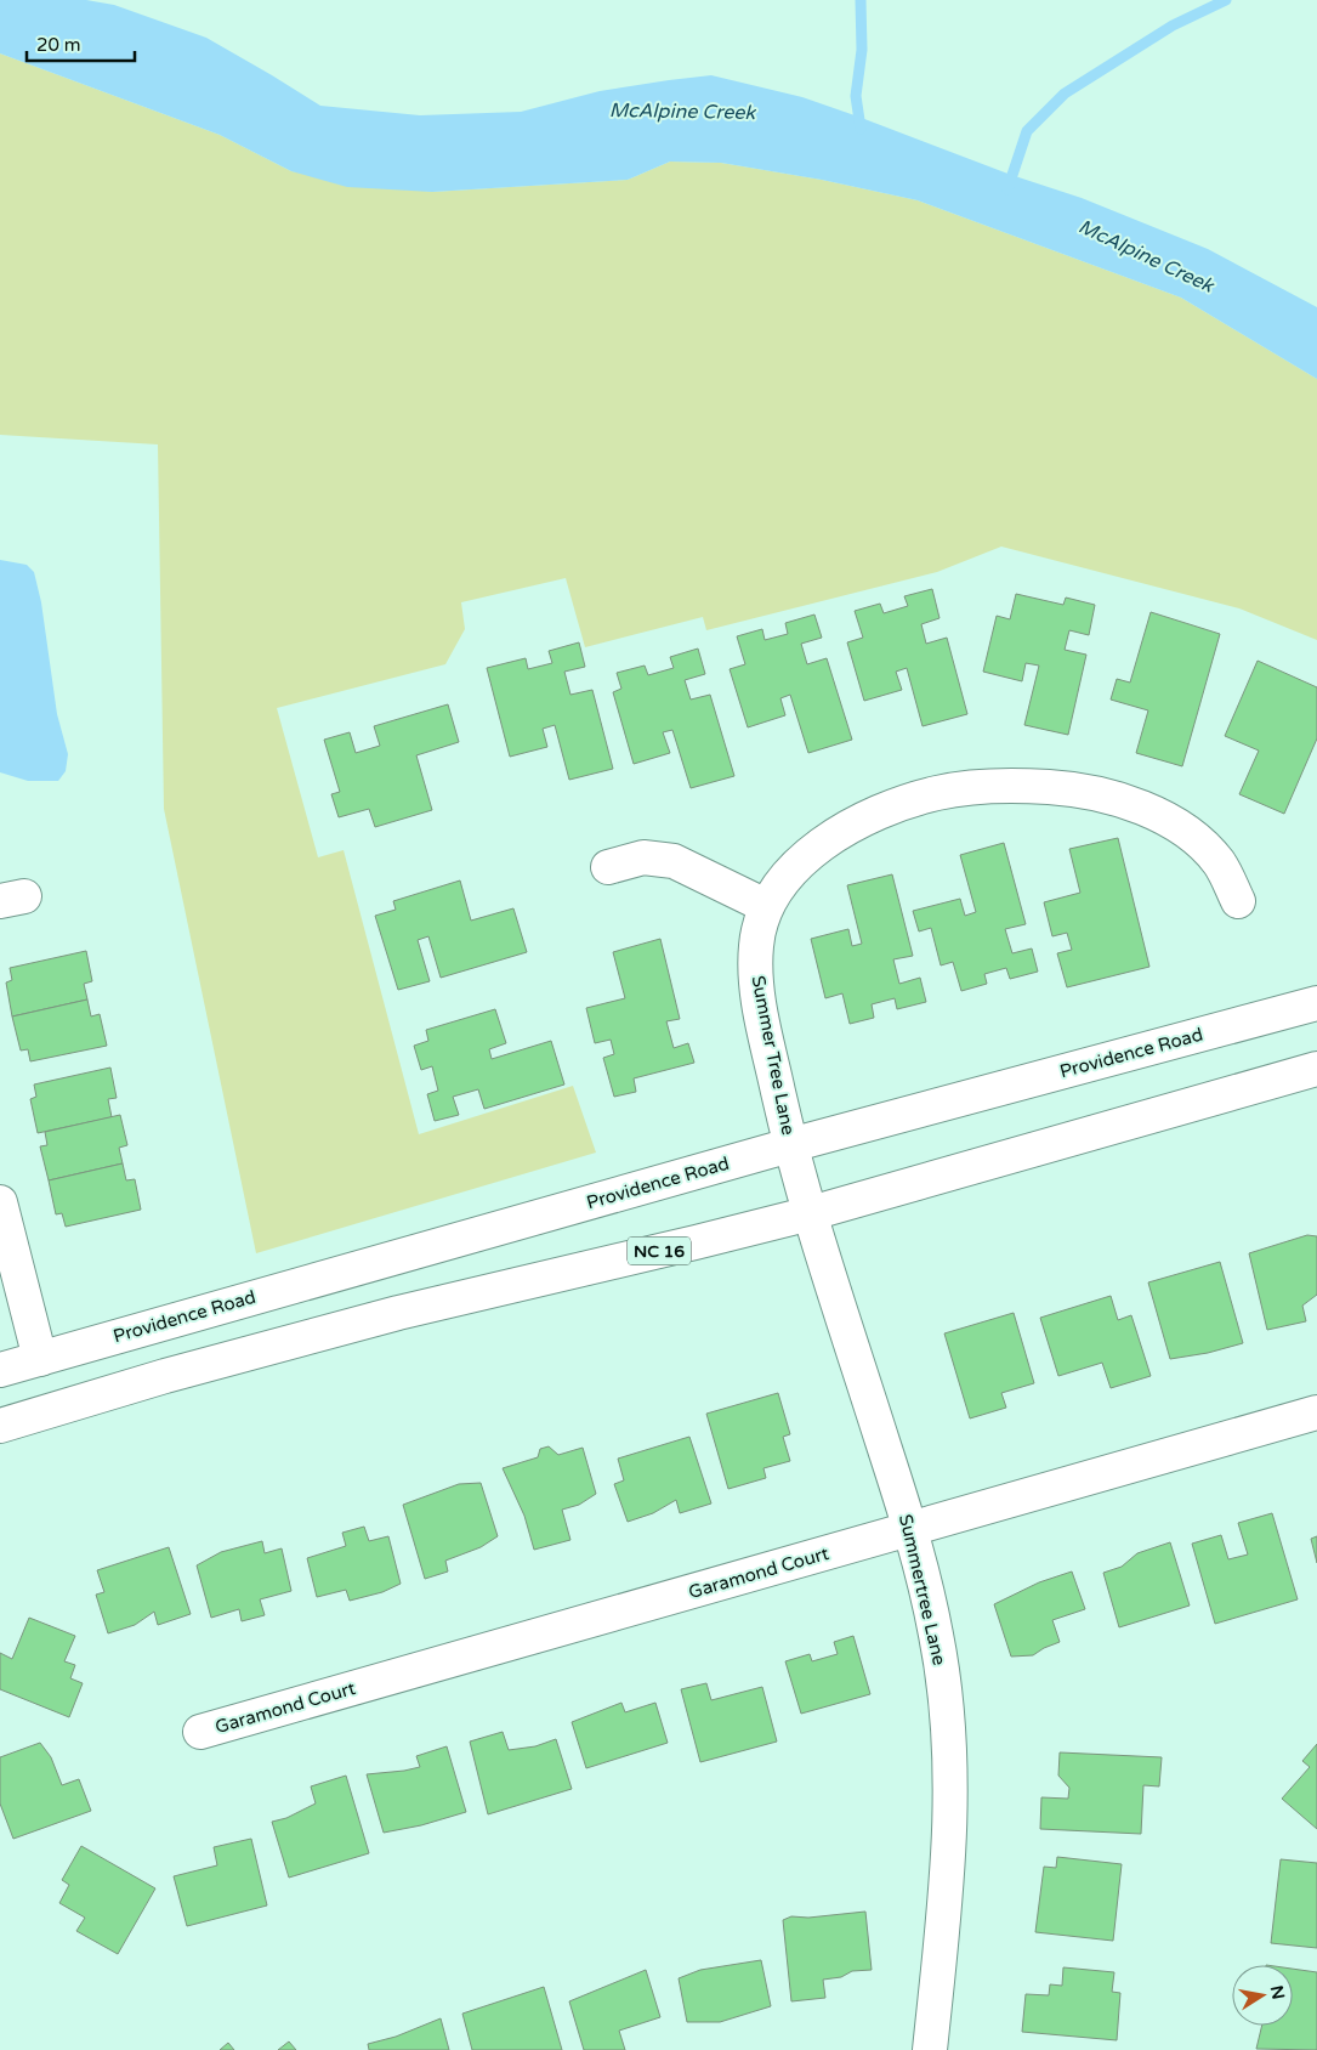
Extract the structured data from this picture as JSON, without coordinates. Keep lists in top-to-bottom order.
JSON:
{
  "streets": {
    "street": [
      "Providence Road",
      "Summer Tree Lane",
      "NC 16",
      "Garamond Court",
      "Summertree Lane"
    ]
  },
  "crossings": [
    ["Providence Road", "Summer Tree Lane"],
    ["Providence Road", "Summertree Lane"],
    ["Summer Tree Lane", "Summertree Lane"],
    ["NC 16", "Summertree Lane"],
    ["Garamond Court", "Summertree Lane"]
  ],
  "water": ["McAlpine Creek"],
  "scale_bar": "20 m",
  "north": "right"
}
